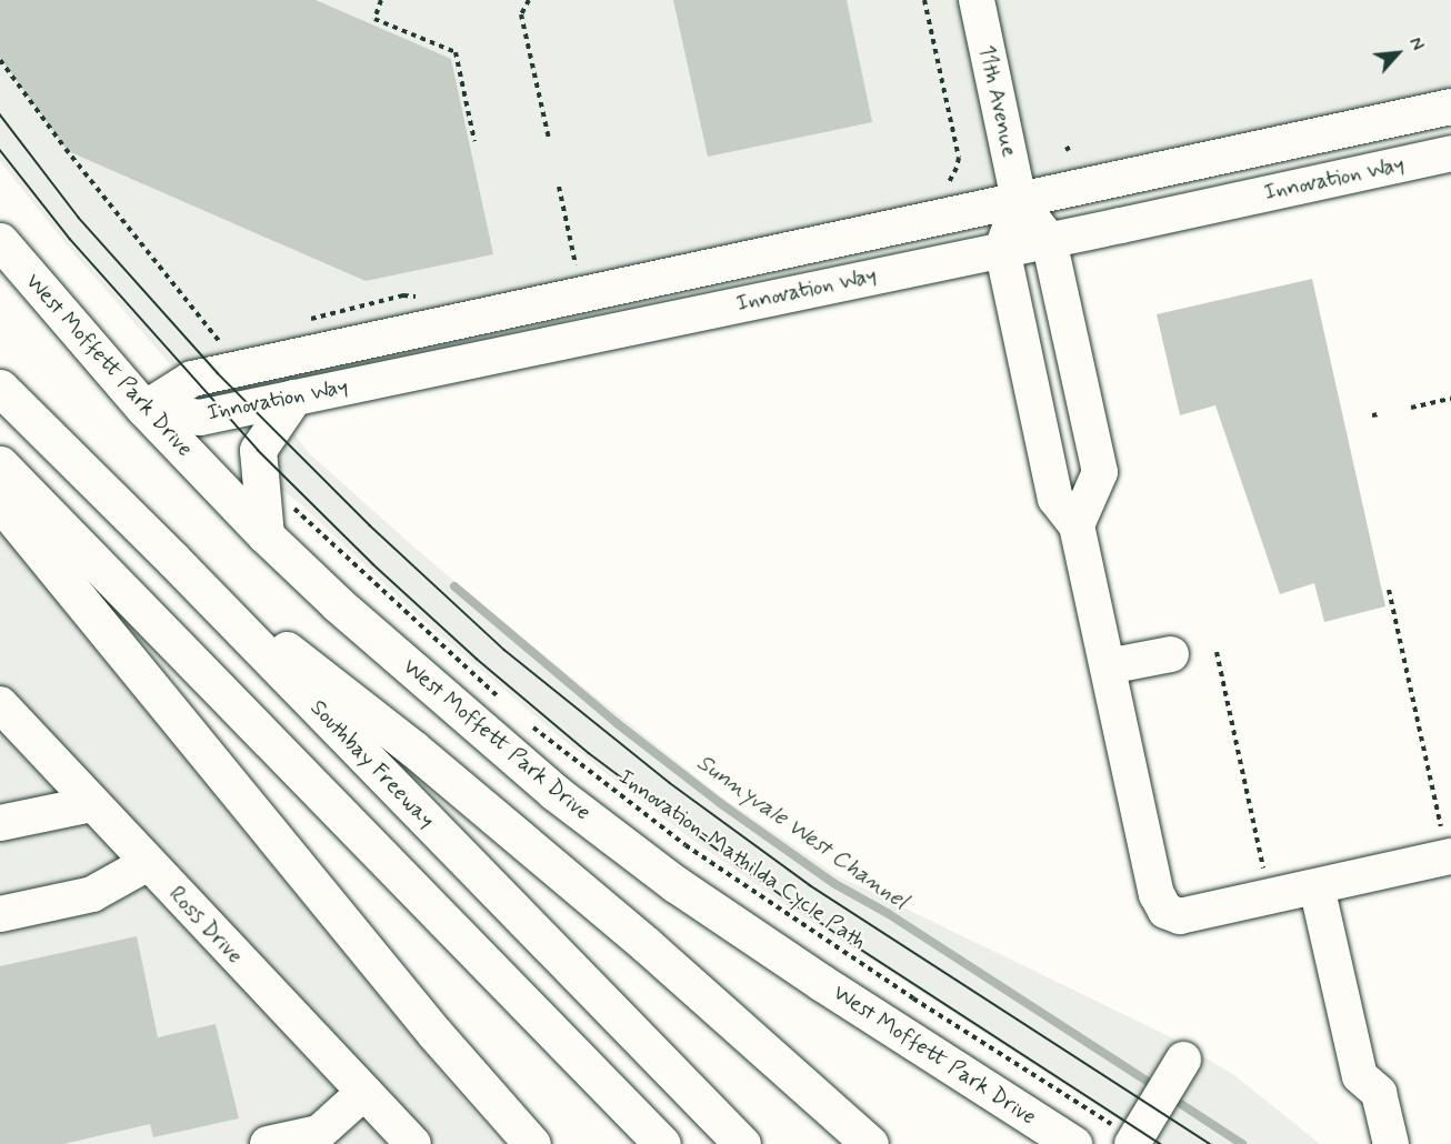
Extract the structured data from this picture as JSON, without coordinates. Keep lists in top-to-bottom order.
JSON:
{
  "streets": {
    "main road": ["West Moffett Park Drive", "Southbay Freeway"],
    "street": ["11th Avenue", "Innovation Way", "Ross Drive"],
    "path": ["Innovation-Mathilda Cycle Path"]
  },
  "crossings": [
    ["11th Avenue", "Innovation Way"],
    ["Innovation Way", "West Moffett Park Drive"]
  ],
  "water": ["Sunnyvale West Channel"],
  "north": "top right"
}
